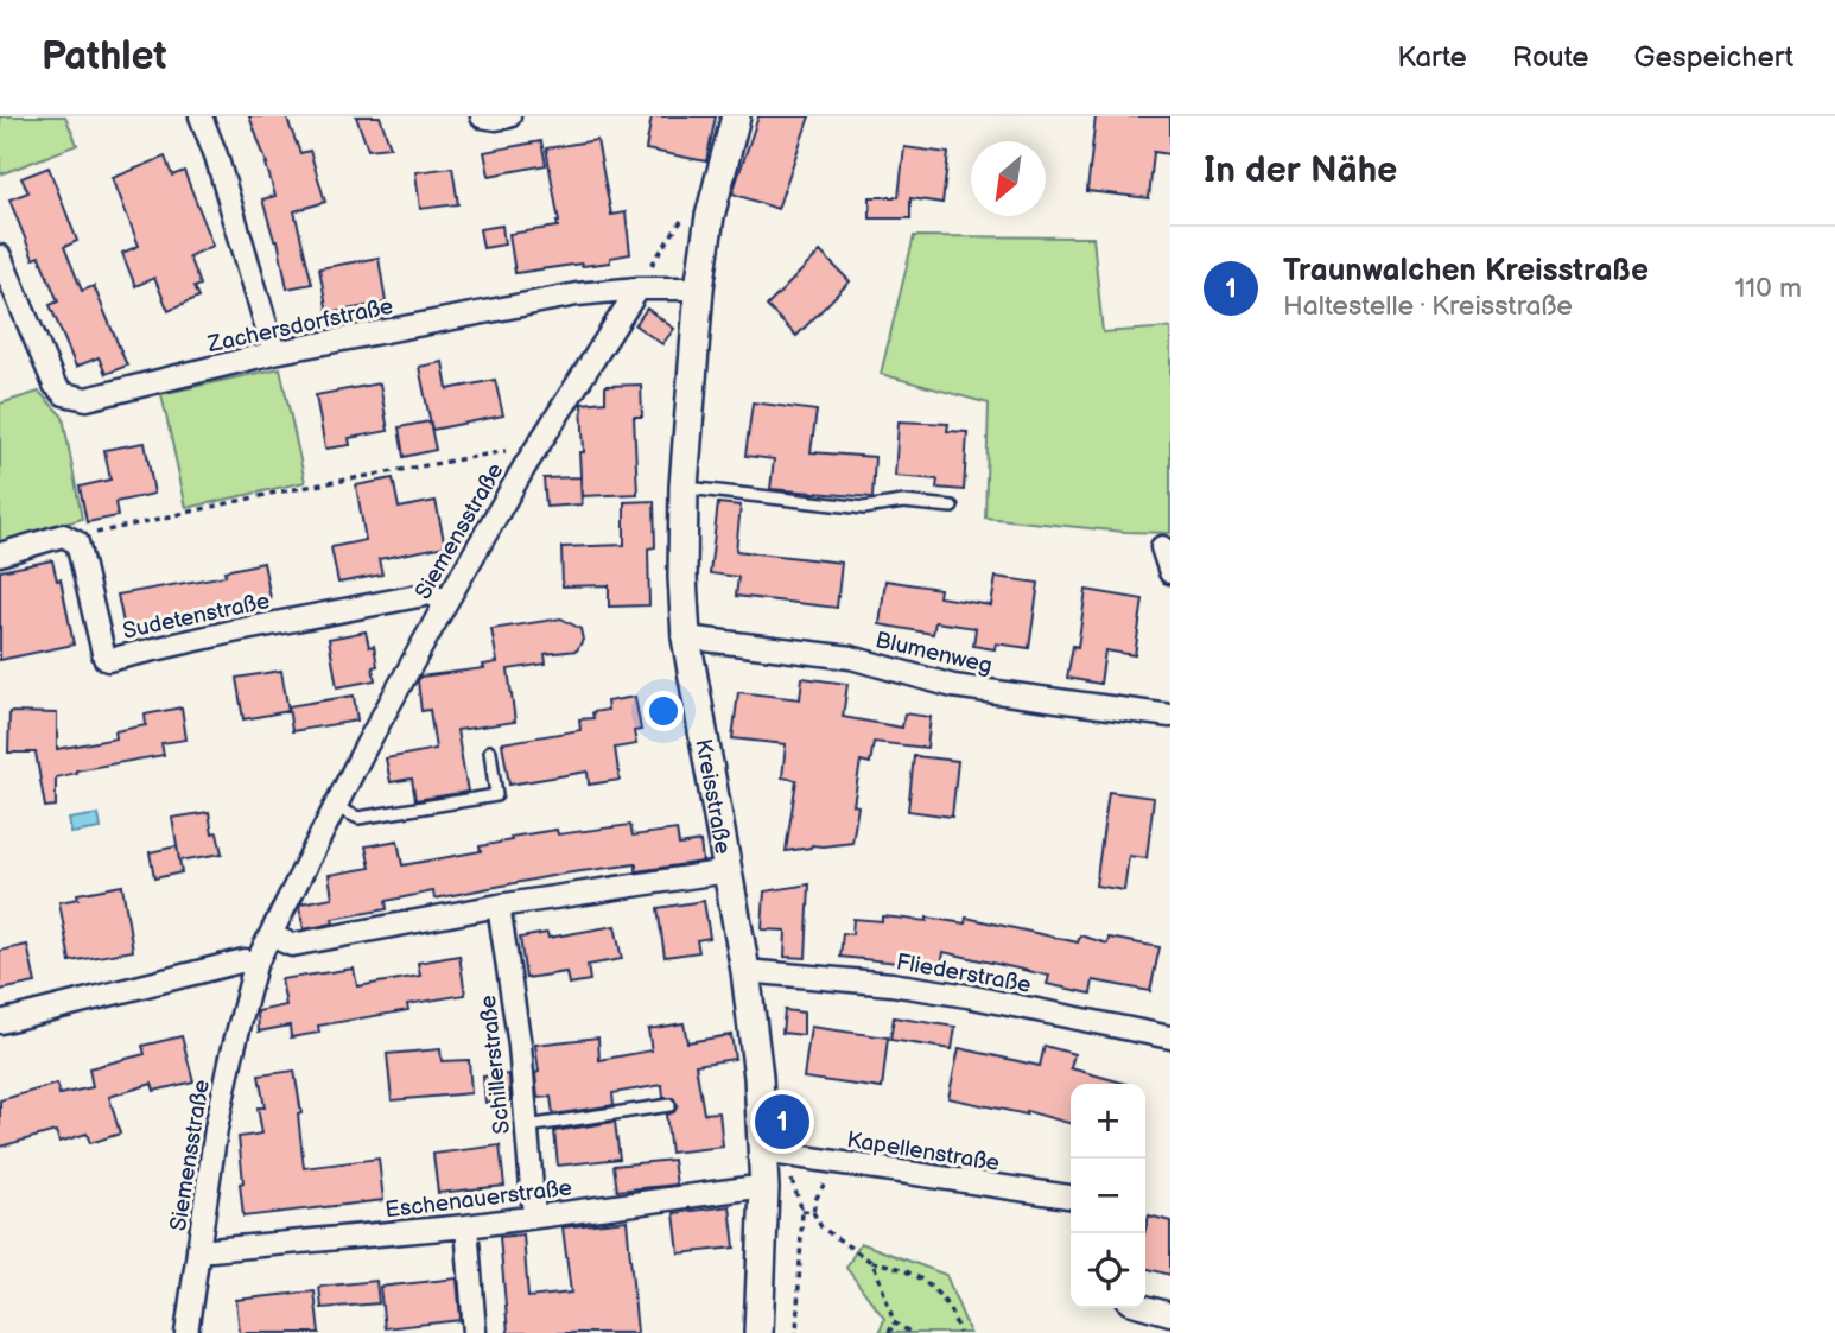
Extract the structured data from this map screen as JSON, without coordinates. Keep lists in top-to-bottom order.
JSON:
{
  "streets": {
    "street": [
      "Zachersdorfstraße",
      "Siemensstraße",
      "Sudetenstraße",
      "Blumenweg",
      "Kreisstraße",
      "Fliederstraße",
      "Schillerstraße",
      "Kapellenstraße",
      "Eschenauerstraße"
    ]
  },
  "crossings": [
    ["Zachersdorfstraße", "Siemensstraße"],
    ["Zachersdorfstraße", "Kreisstraße"],
    ["Siemensstraße", "Sudetenstraße"],
    ["Siemensstraße", "Eschenauerstraße"],
    ["Blumenweg", "Kreisstraße"],
    ["Kreisstraße", "Fliederstraße"],
    ["Kreisstraße", "Kapellenstraße"],
    ["Kreisstraße", "Eschenauerstraße"],
    ["Schillerstraße", "Eschenauerstraße"]
  ],
  "north": "bottom left",
  "page": {
    "header": "Pathlet",
    "nav": ["Karte", "Route", "Gespeichert"],
    "heading": "In der Nähe",
    "list": [
      {
        "mark": "1",
        "name": "Traunwalchen Kreisstraße",
        "note": "Haltestelle · Kreisstraße",
        "value": "110 m"
      }
    ],
    "map_buttons": ["+", "−"],
    "pins": "1"
  }
}
